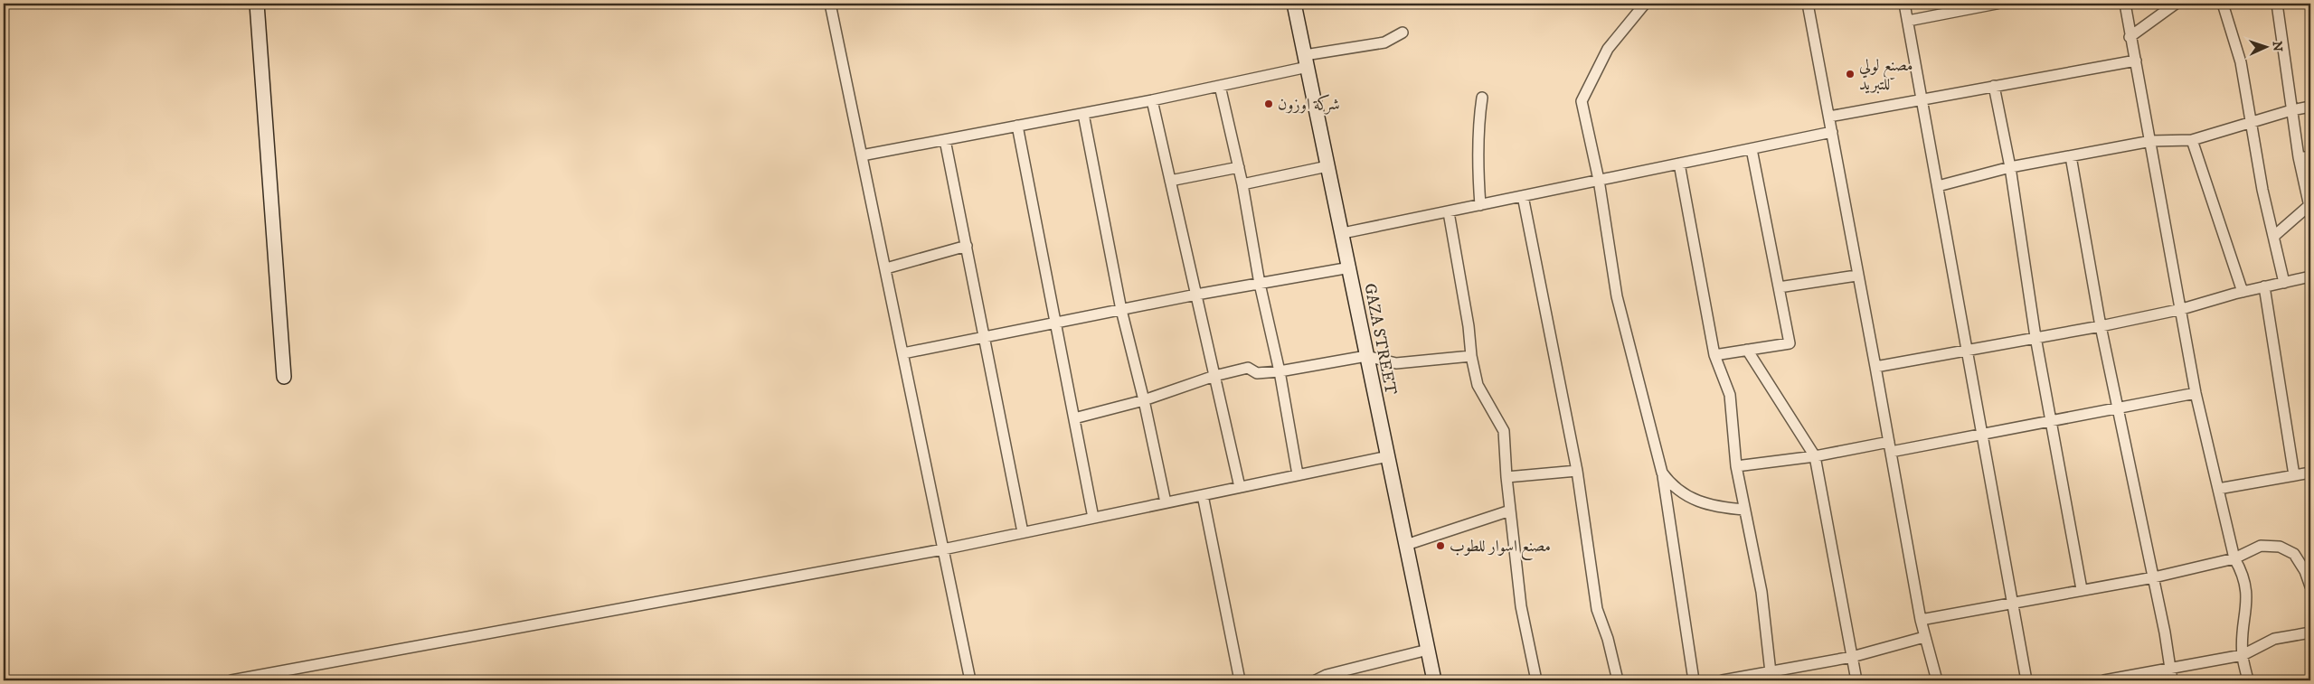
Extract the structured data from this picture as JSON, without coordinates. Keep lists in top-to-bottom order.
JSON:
{
  "streets": {
    "main road": ["GAZA STREET"]
  },
  "places": ["مصنع لولي للتبريد", "شركة اوزون", "مصنع اسوار للطوب"],
  "north": "right"
}
